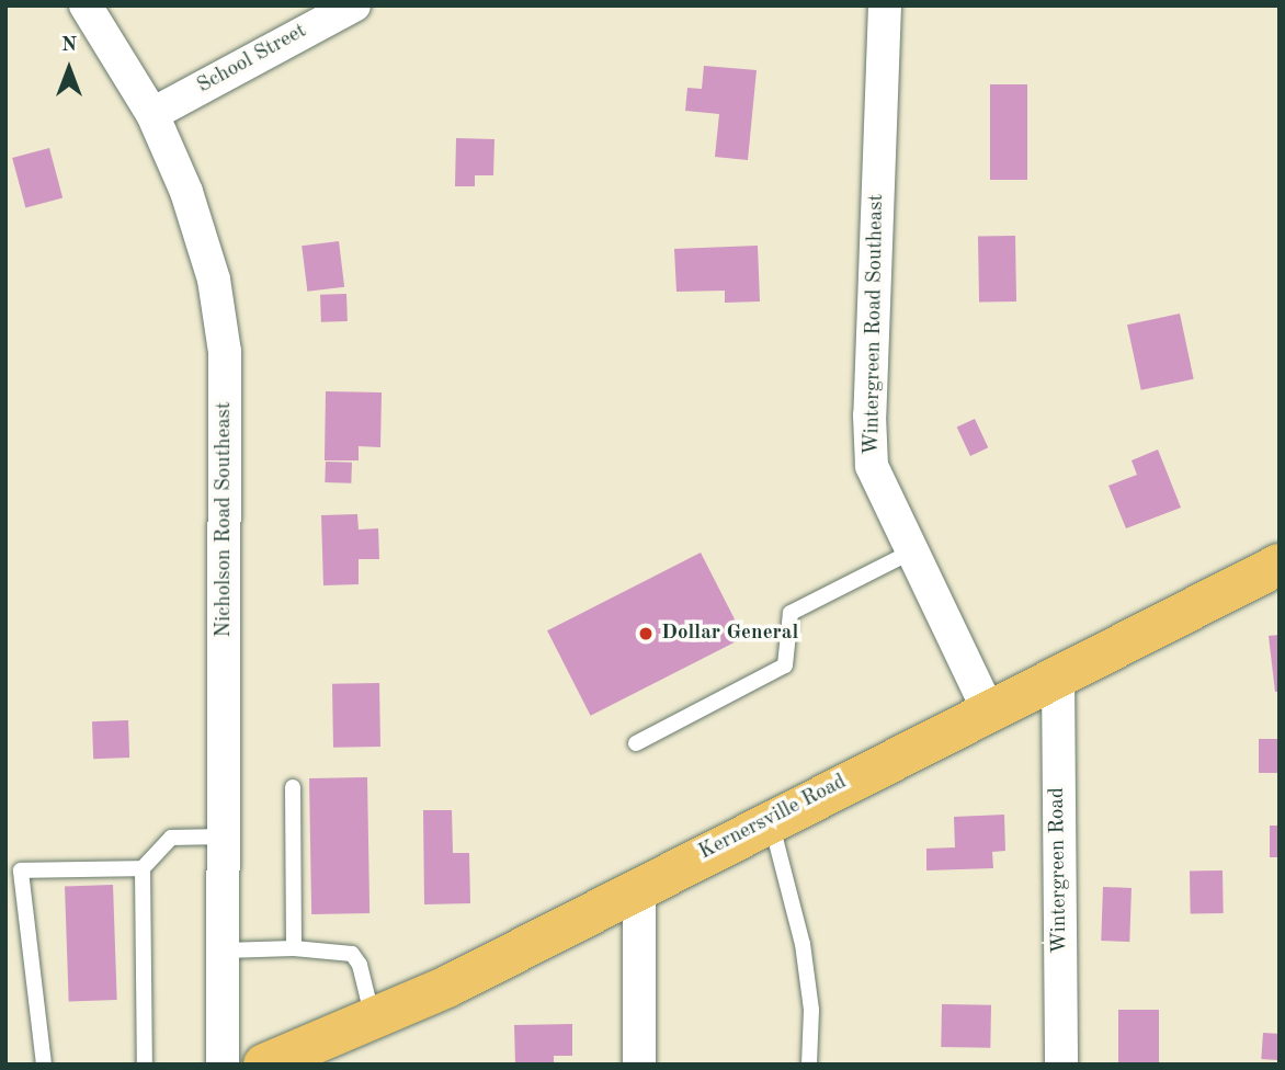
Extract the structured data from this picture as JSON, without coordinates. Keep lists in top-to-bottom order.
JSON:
{
  "streets": {
    "main road": ["Kernersville Road"],
    "street": [
      "School Street",
      "Wintergreen Road Southeast",
      "Nicholson Road Southeast",
      "Wintergreen Road"
    ]
  },
  "crossings": [
    ["School Street", "Nicholson Road Southeast"],
    ["Wintergreen Road Southeast", "Kernersville Road"],
    ["Kernersville Road", "Wintergreen Road"]
  ],
  "places": ["Dollar General"],
  "north": "top"
}
